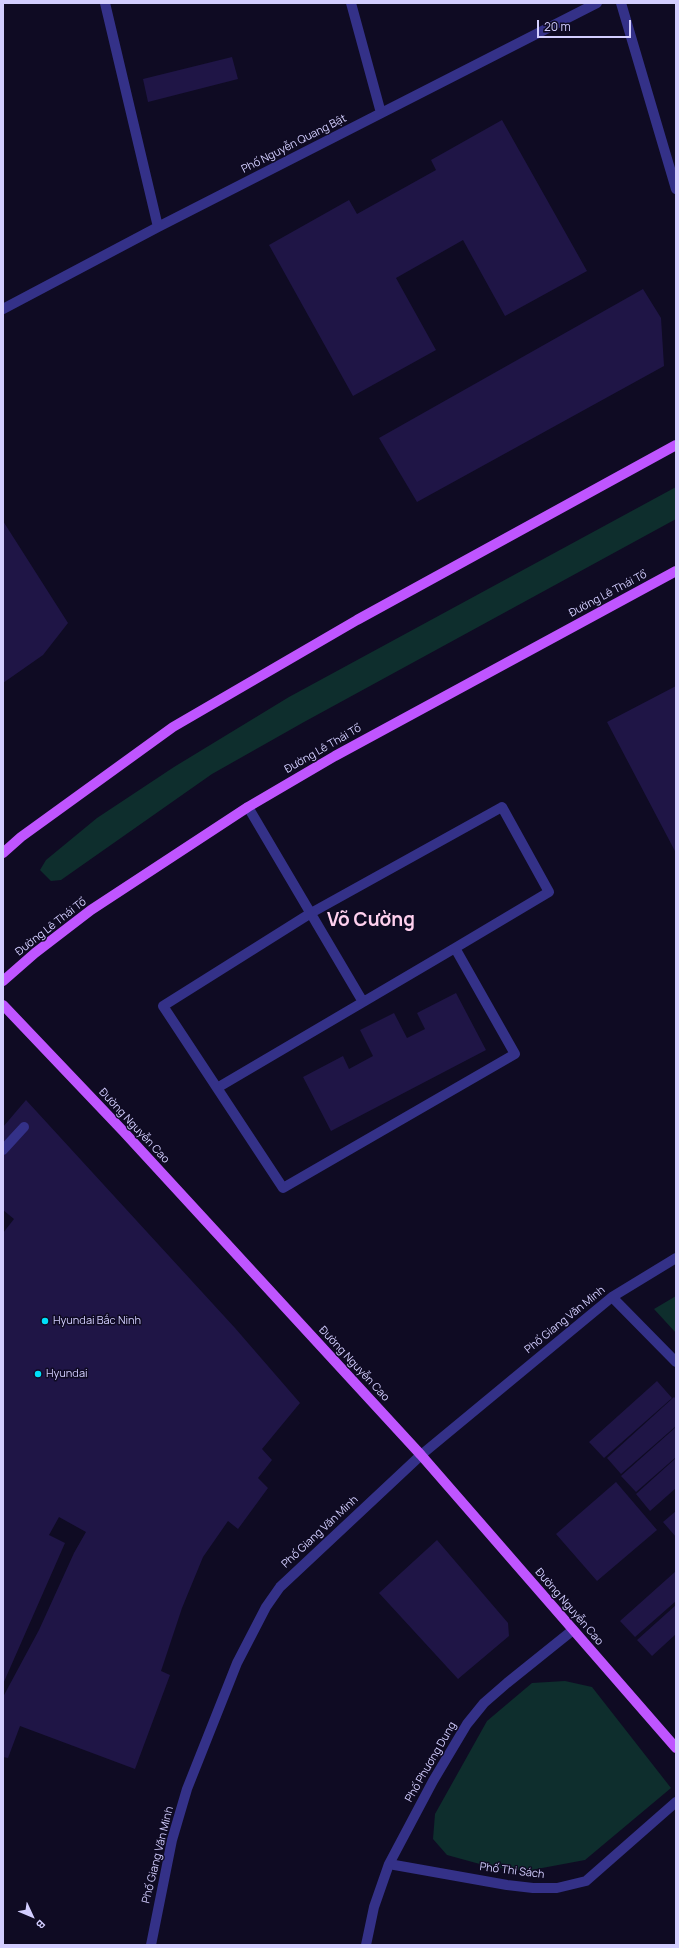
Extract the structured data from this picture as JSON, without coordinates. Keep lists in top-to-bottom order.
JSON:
{
  "streets": {
    "main road": ["Đường Lê Thái Tổ", "Đường Nguyễn Cao"],
    "street": [
      "Phố Nguyễn Quang Bật",
      "Phố Giang Văn Minh",
      "Phố Phương Dung",
      "Phố Thi Sách"
    ]
  },
  "crossings": [
    ["Đường Nguyễn Cao", "Phố Giang Văn Minh"],
    ["Đường Nguyễn Cao", "Phố Phương Dung"],
    ["Phố Phương Dung", "Phố Thi Sách"]
  ],
  "districts": ["Võ Cường"],
  "places": ["Hyundai Bắc Ninh", "Hyundai"],
  "scale_bar": "20 m",
  "north": "bottom right"
}
